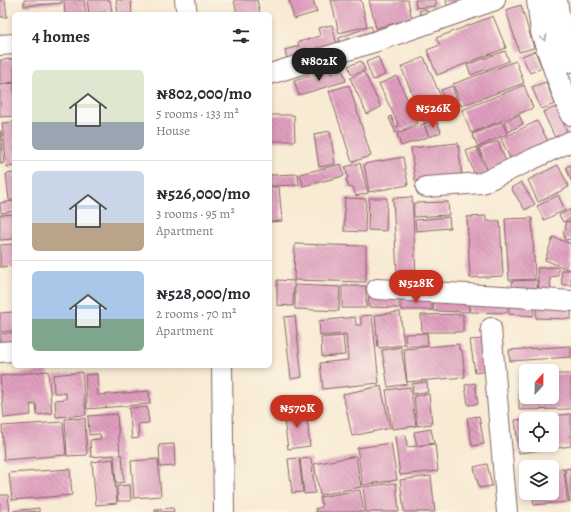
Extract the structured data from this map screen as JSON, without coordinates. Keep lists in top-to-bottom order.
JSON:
{
  "north": "top",
  "page": {
    "heading": "4 homes",
    "price": [
      "₦802K",
      "₦526K",
      "₦528K",
      "₦570K"
    ],
    "list": [
      {
        "name": "₦802,000/mo",
        "note": "5 rooms · 133 m² · House"
      },
      {
        "name": "₦526,000/mo",
        "note": "3 rooms · 95 m² · Apartment"
      },
      {
        "name": "₦528,000/mo",
        "note": "2 rooms · 70 m² · Apartment"
      }
    ]
  }
}
